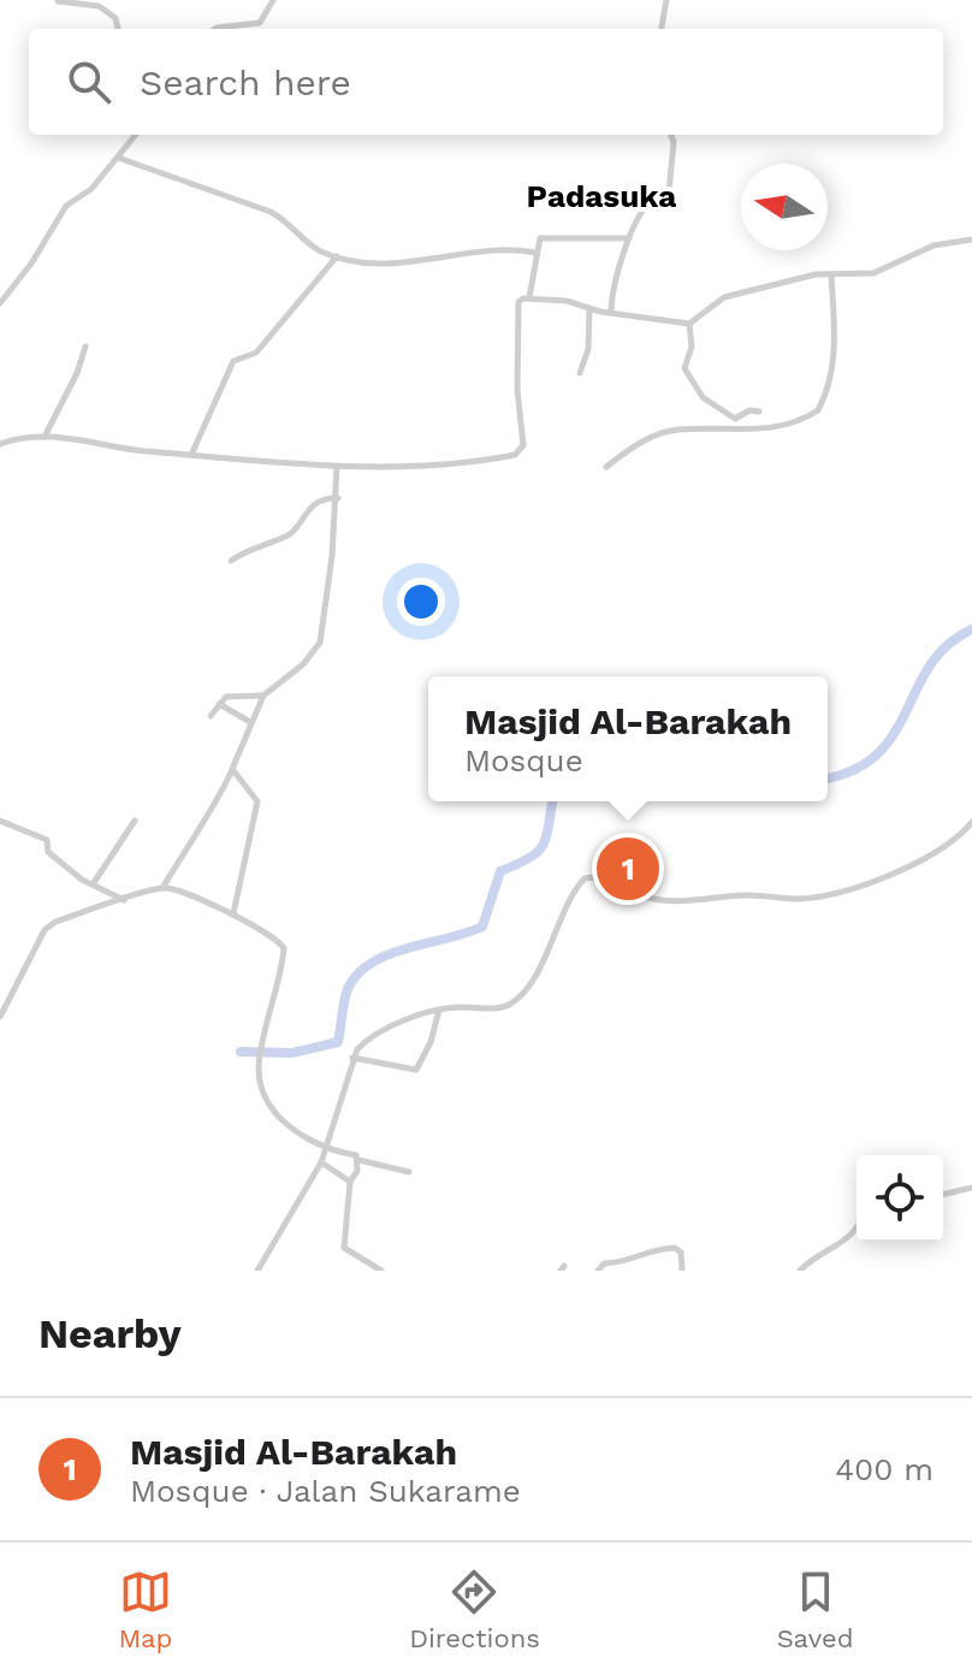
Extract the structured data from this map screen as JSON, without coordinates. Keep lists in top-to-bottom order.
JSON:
{
  "districts": ["Padasuka"],
  "north": "left",
  "page": {
    "search": "Search here",
    "popup": ["Masjid Al-Barakah", "Mosque"],
    "pins": "1",
    "heading": "Nearby",
    "list": [
      {
        "mark": "1",
        "name": "Masjid Al-Barakah",
        "note": "Mosque · Jalan Sukarame",
        "value": "400 m"
      }
    ],
    "nav": ["Map", "Directions", "Saved"]
  }
}
